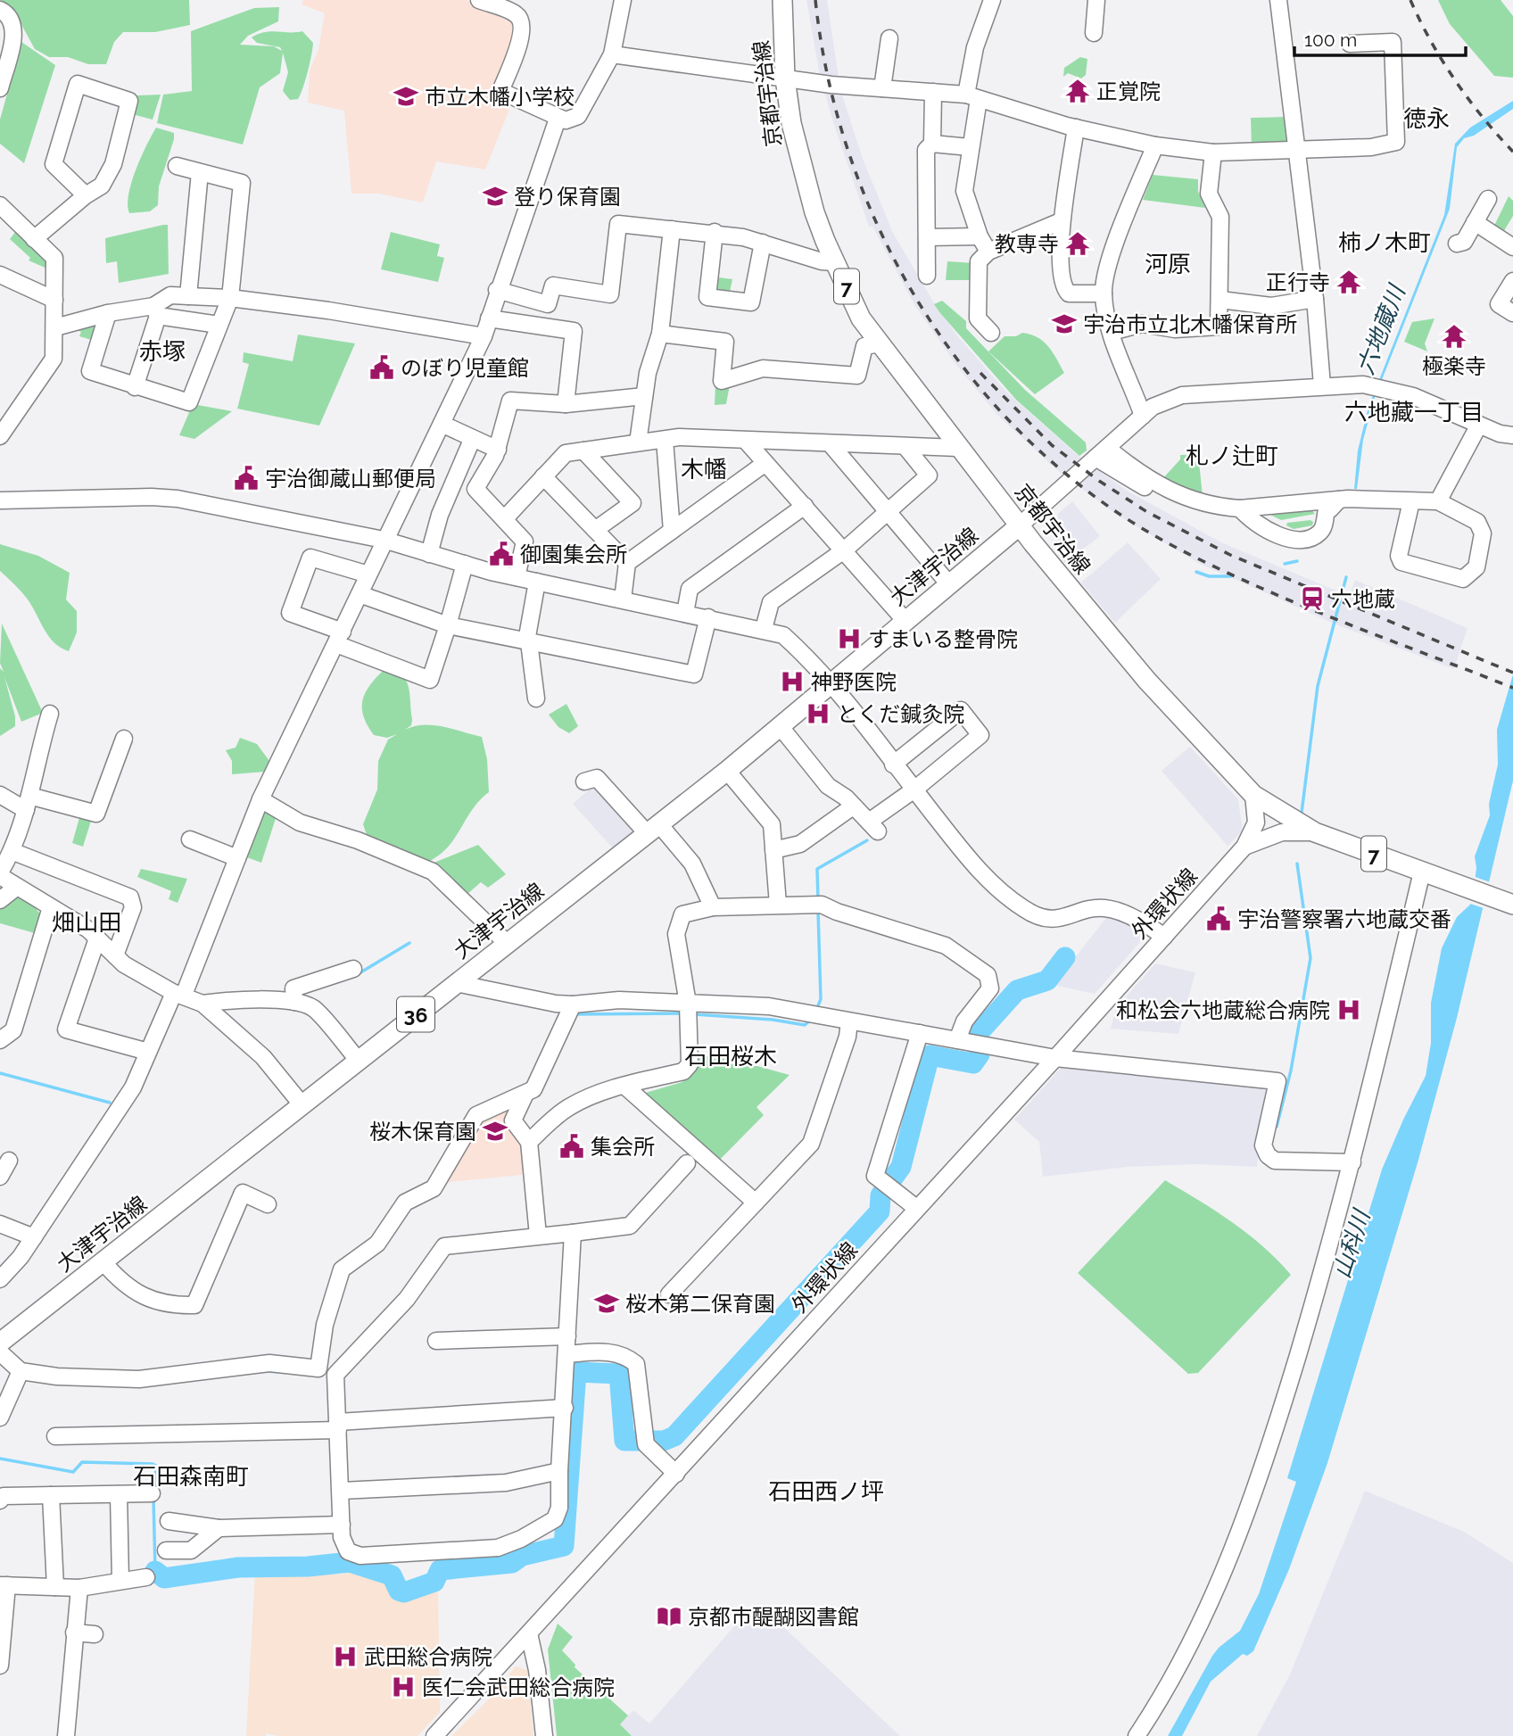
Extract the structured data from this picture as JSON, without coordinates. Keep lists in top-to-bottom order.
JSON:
{
  "streets": {
    "main road": [
      "京都宇治線",
      "7",
      "大津宇治線",
      "36"
    ],
    "street": ["外環状線"]
  },
  "crossings": [
    ["京都宇治線", "大津宇治線"],
    ["京都宇治線", "外環状線"]
  ],
  "districts": [
    "徳永",
    "柿ノ木町",
    "河原",
    "赤塚",
    "六地藏一丁目",
    "札ノ辻町",
    "木幡",
    "畑山田",
    "石田桜木",
    "石田森南町",
    "石田西ノ坪"
  ],
  "water": ["六地蔵川", "山科川"],
  "places": {
    "temple": [
      "正覚院",
      "教専寺",
      "正行寺",
      "極楽寺"
    ],
    "school or university": [
      "市立木幡小学校",
      "登り保育園",
      "宇治市立北木幡保育所",
      "桜木保育園",
      "桜木第二保育園"
    ],
    "public building": [
      "のぼり児童館",
      "宇治御蔵山郵便局",
      "御園集会所",
      "宇治警察署六地蔵交番",
      "集会所"
    ],
    "station": ["六地蔵"],
    "hospital": [
      "すまいる整骨院",
      "神野医院",
      "とくだ鍼灸院",
      "和松会六地蔵総合病院",
      "武田総合病院",
      "医仁会武田総合病院"
    ],
    "library": ["京都市醍醐図書館"]
  },
  "scale_bar": "100 m"
}
